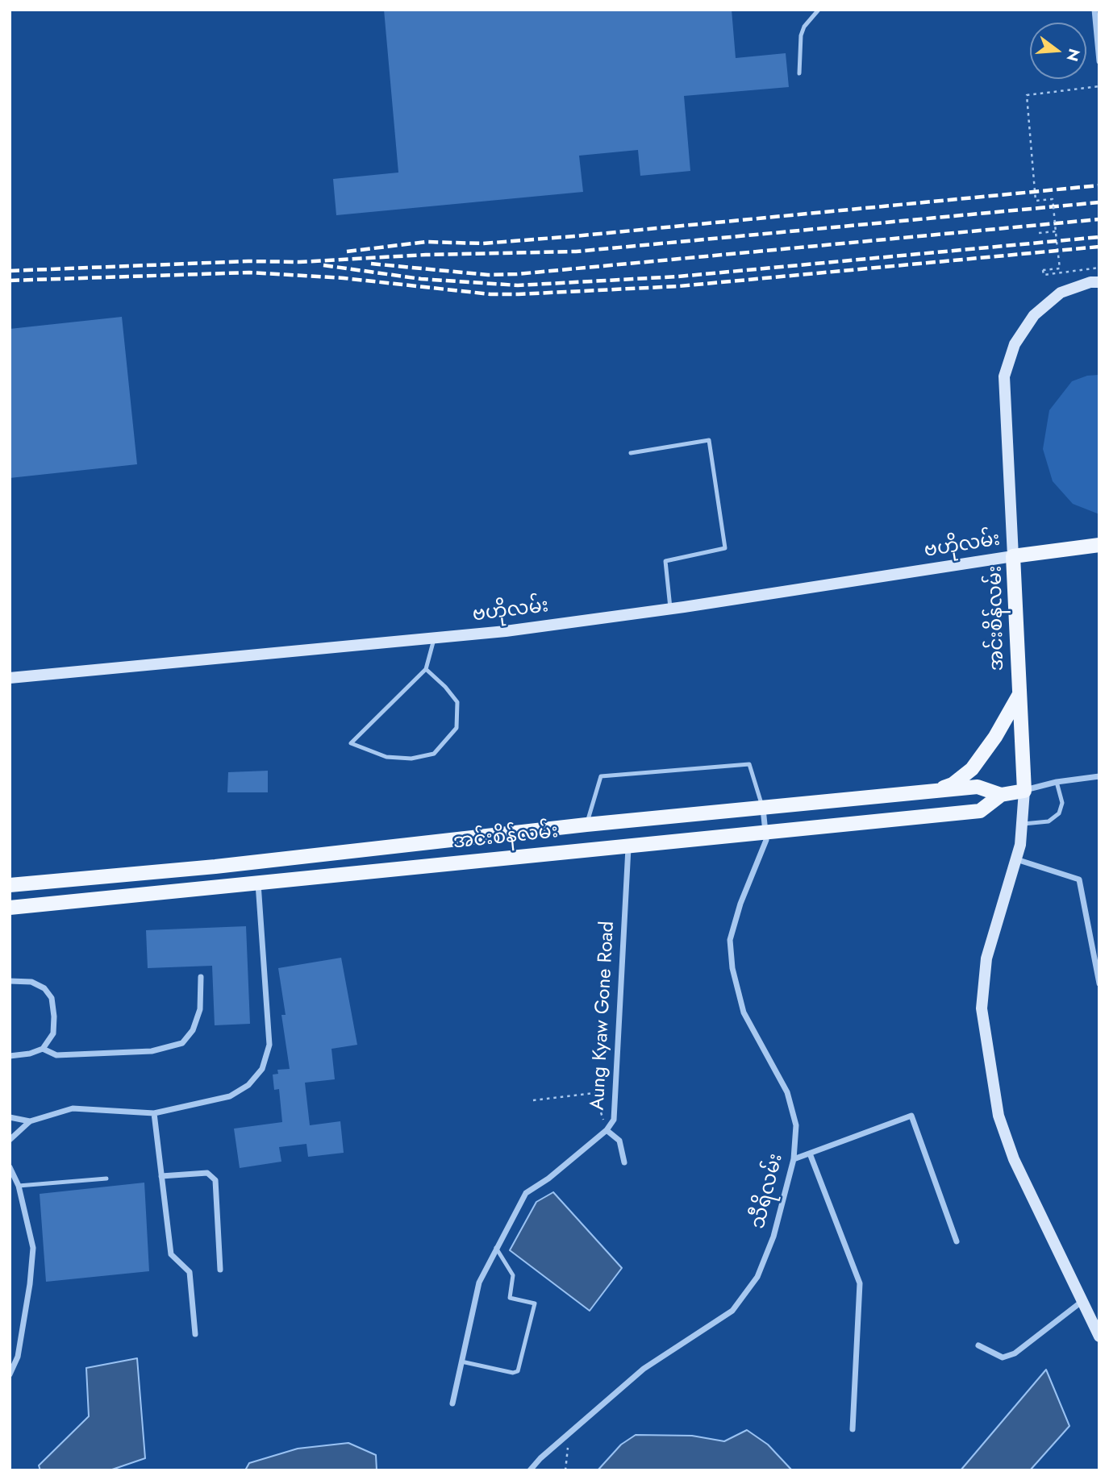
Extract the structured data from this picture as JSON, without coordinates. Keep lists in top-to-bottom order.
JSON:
{
  "streets": {
    "main road": ["ဗဟိုလမ်း", "အင်းစိန်လမ်း"],
    "street": ["Aung Kyaw Gone Road", "သီရိလမ်း"]
  },
  "crossings": [
    ["ဗဟိုလမ်း", "အင်းစိန်လမ်း"],
    ["အင်းစိန်လမ်း", "Aung Kyaw Gone Road"],
    ["အင်းစိန်လမ်း", "သီရိလမ်း"]
  ],
  "north": "right"
}
